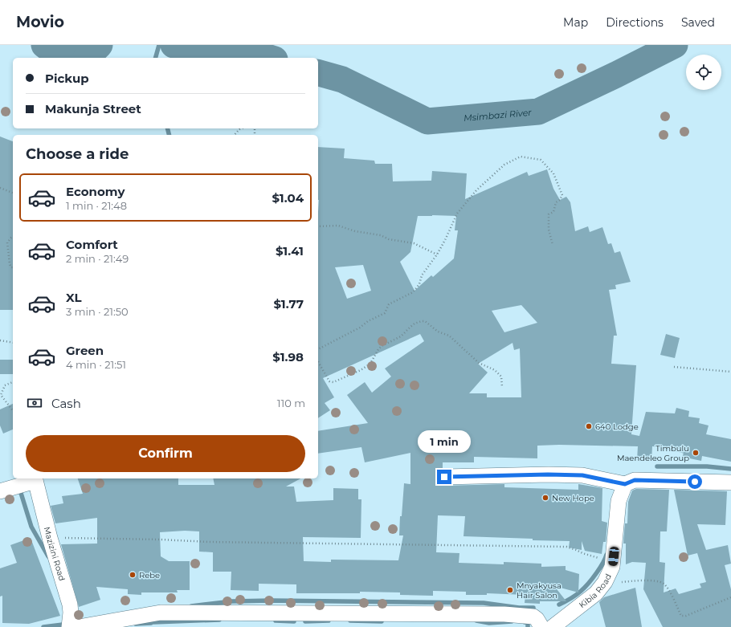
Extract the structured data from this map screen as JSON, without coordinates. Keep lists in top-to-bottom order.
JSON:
{
  "streets": {
    "street": ["Mazizini Road", "Kibia Road"]
  },
  "water": ["Msimbazi River"],
  "places": [
    "640 Lodge",
    "Timbulu Maendeleo Group",
    "New Hope",
    "Rebe",
    "Mnyakyusa Hair Salon"
  ],
  "page": {
    "header": "Movio",
    "nav": ["Map", "Directions", "Saved"],
    "banner": ["Pickup", "Makunja Street"],
    "heading": "Choose a ride",
    "list": [
      {
        "name": "Economy",
        "note": "1 min · 21:48",
        "value": "$1.04"
      },
      {
        "name": "Comfort",
        "note": "2 min · 21:49",
        "value": "$1.41"
      },
      {
        "name": "XL",
        "note": "3 min · 21:50",
        "value": "$1.77"
      },
      {
        "name": "Green",
        "note": "4 min · 21:51",
        "value": "$1.98"
      }
    ],
    "pay": ["Cash", "110 m"],
    "buttons": "Confirm",
    "bubble": "1 min"
  }
}
